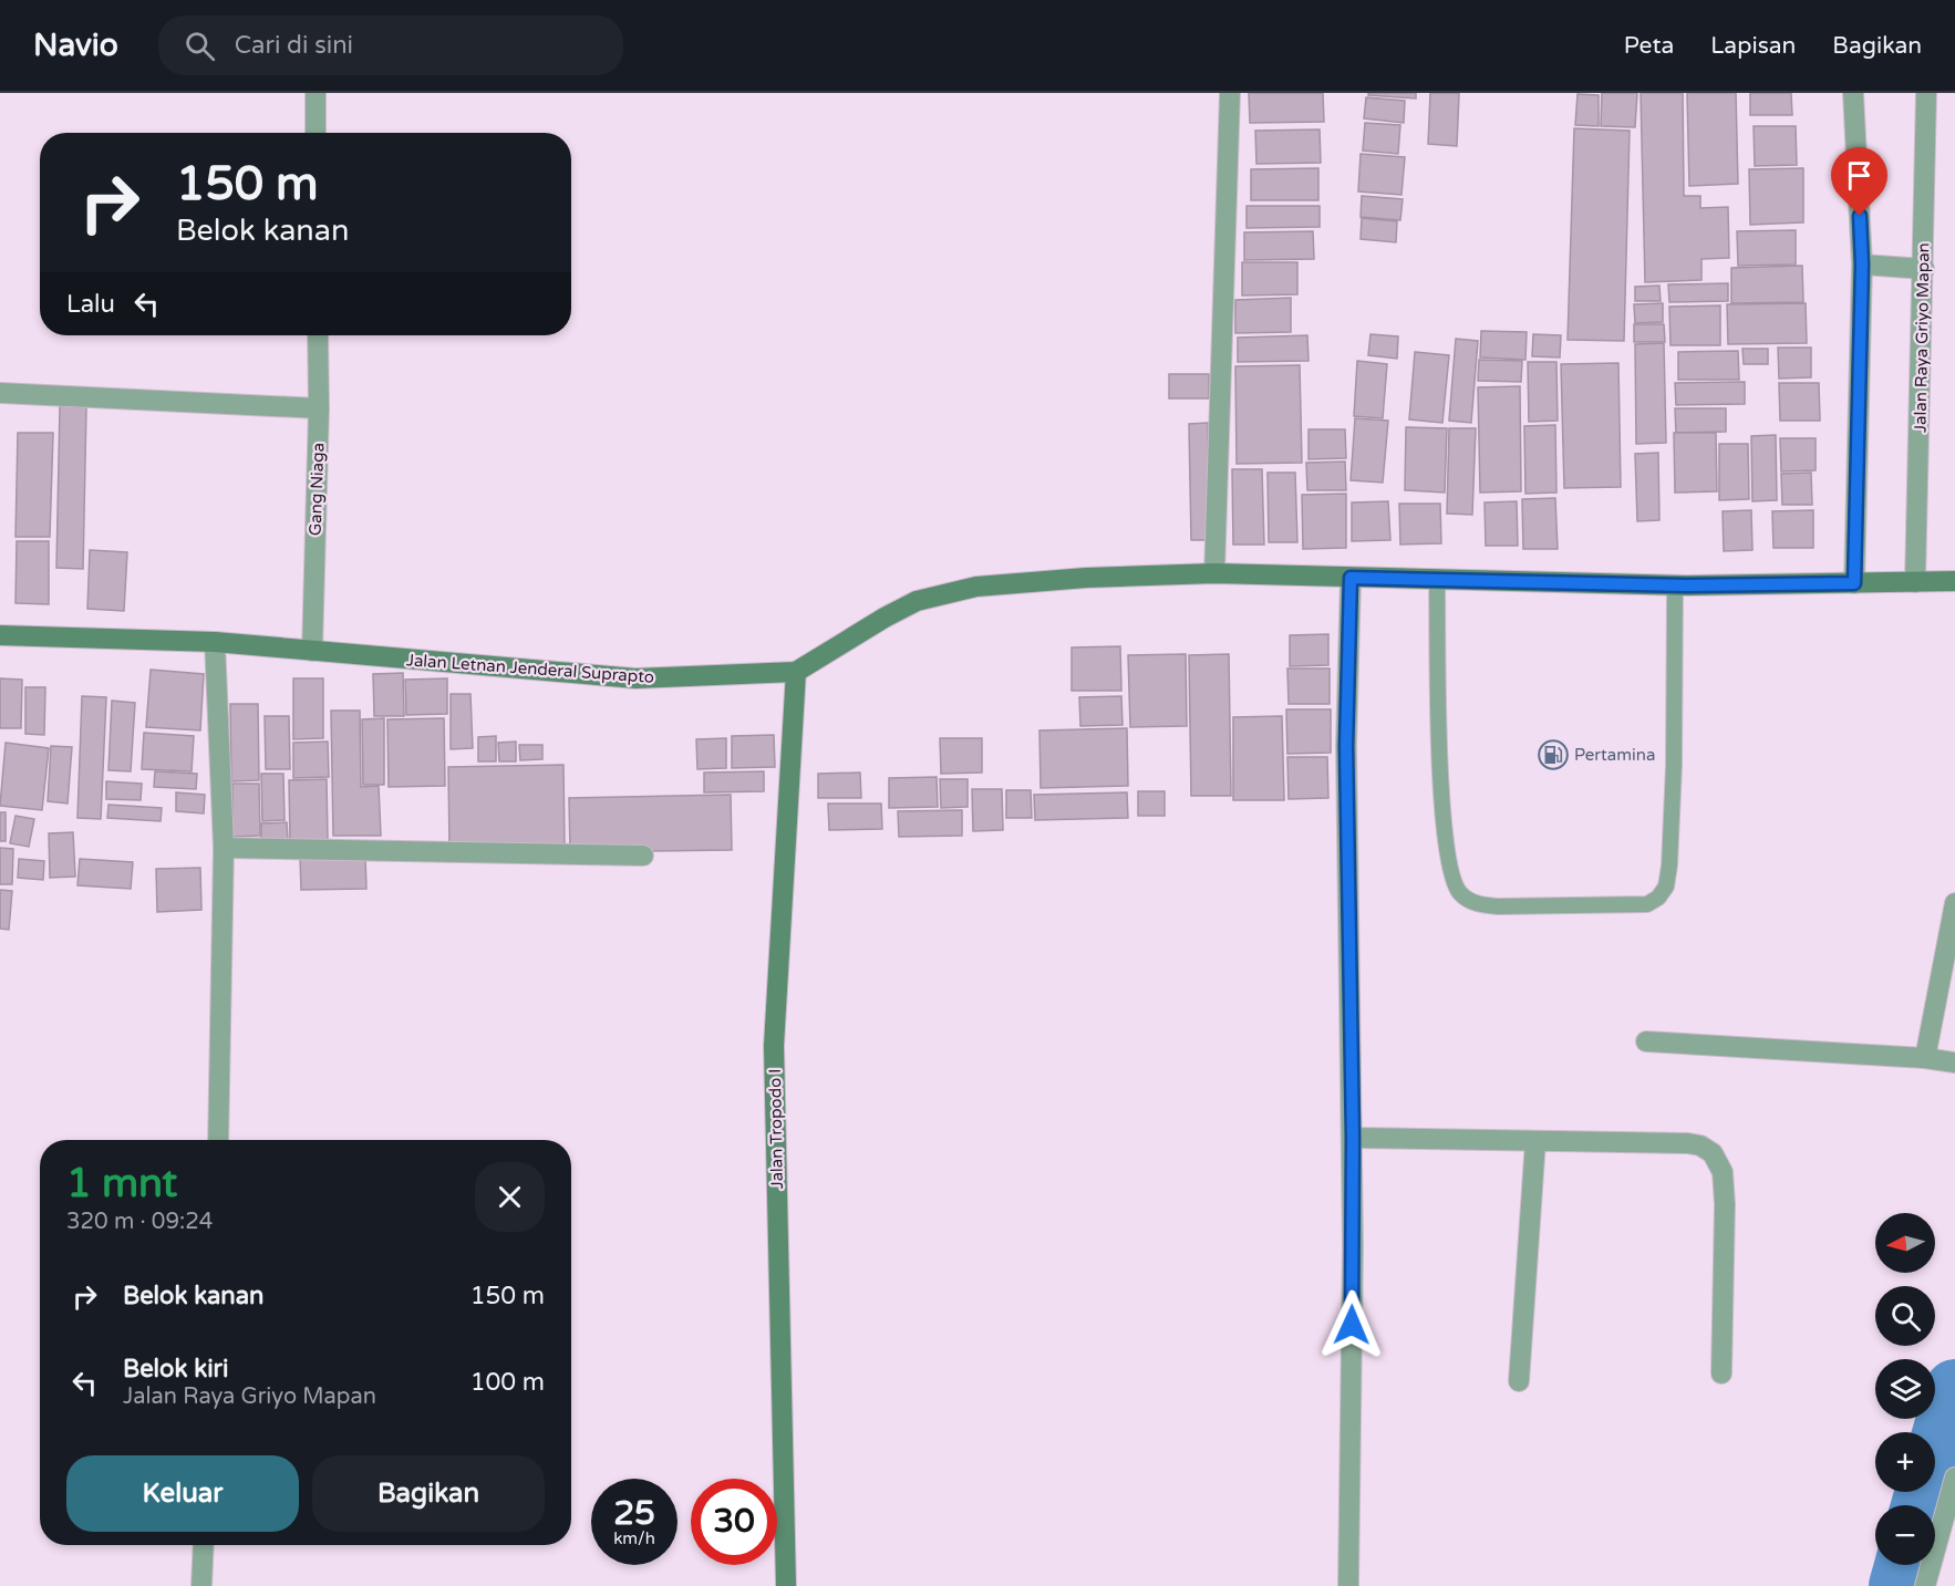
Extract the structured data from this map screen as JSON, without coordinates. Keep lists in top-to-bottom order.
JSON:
{
  "streets": {
    "main road": ["Jalan Letnan Jenderal Suprapto", "Jalan Tropodo I"],
    "street": ["Jalan Raya Griyo Mapan", "Gang Niaga"]
  },
  "crossings": [
    ["Jalan Raya Griyo Mapan", "Jalan Letnan Jenderal Suprapto"],
    ["Gang Niaga", "Jalan Letnan Jenderal Suprapto"],
    ["Jalan Letnan Jenderal Suprapto", "Jalan Tropodo I"]
  ],
  "places": {
    "fuel station": ["Pertamina"]
  },
  "north": "left",
  "page": {
    "header": "Navio",
    "search": "Cari di sini",
    "nav": ["Peta", "Lapisan", "Bagikan"],
    "turn": ["150 m", "Belok kanan"],
    "then": "Lalu",
    "heading": ["1 mnt", "320 m · 09:24"],
    "map_buttons": ["+", "−"],
    "list": [
      {
        "name": "Belok kanan",
        "value": "150 m"
      },
      {
        "name": "Belok kiri",
        "note": "Jalan Raya Griyo Mapan",
        "value": "100 m"
      }
    ],
    "buttons": ["Keluar", "Bagikan"],
    "speed": "25 km/h",
    "limit": "30"
  }
}
